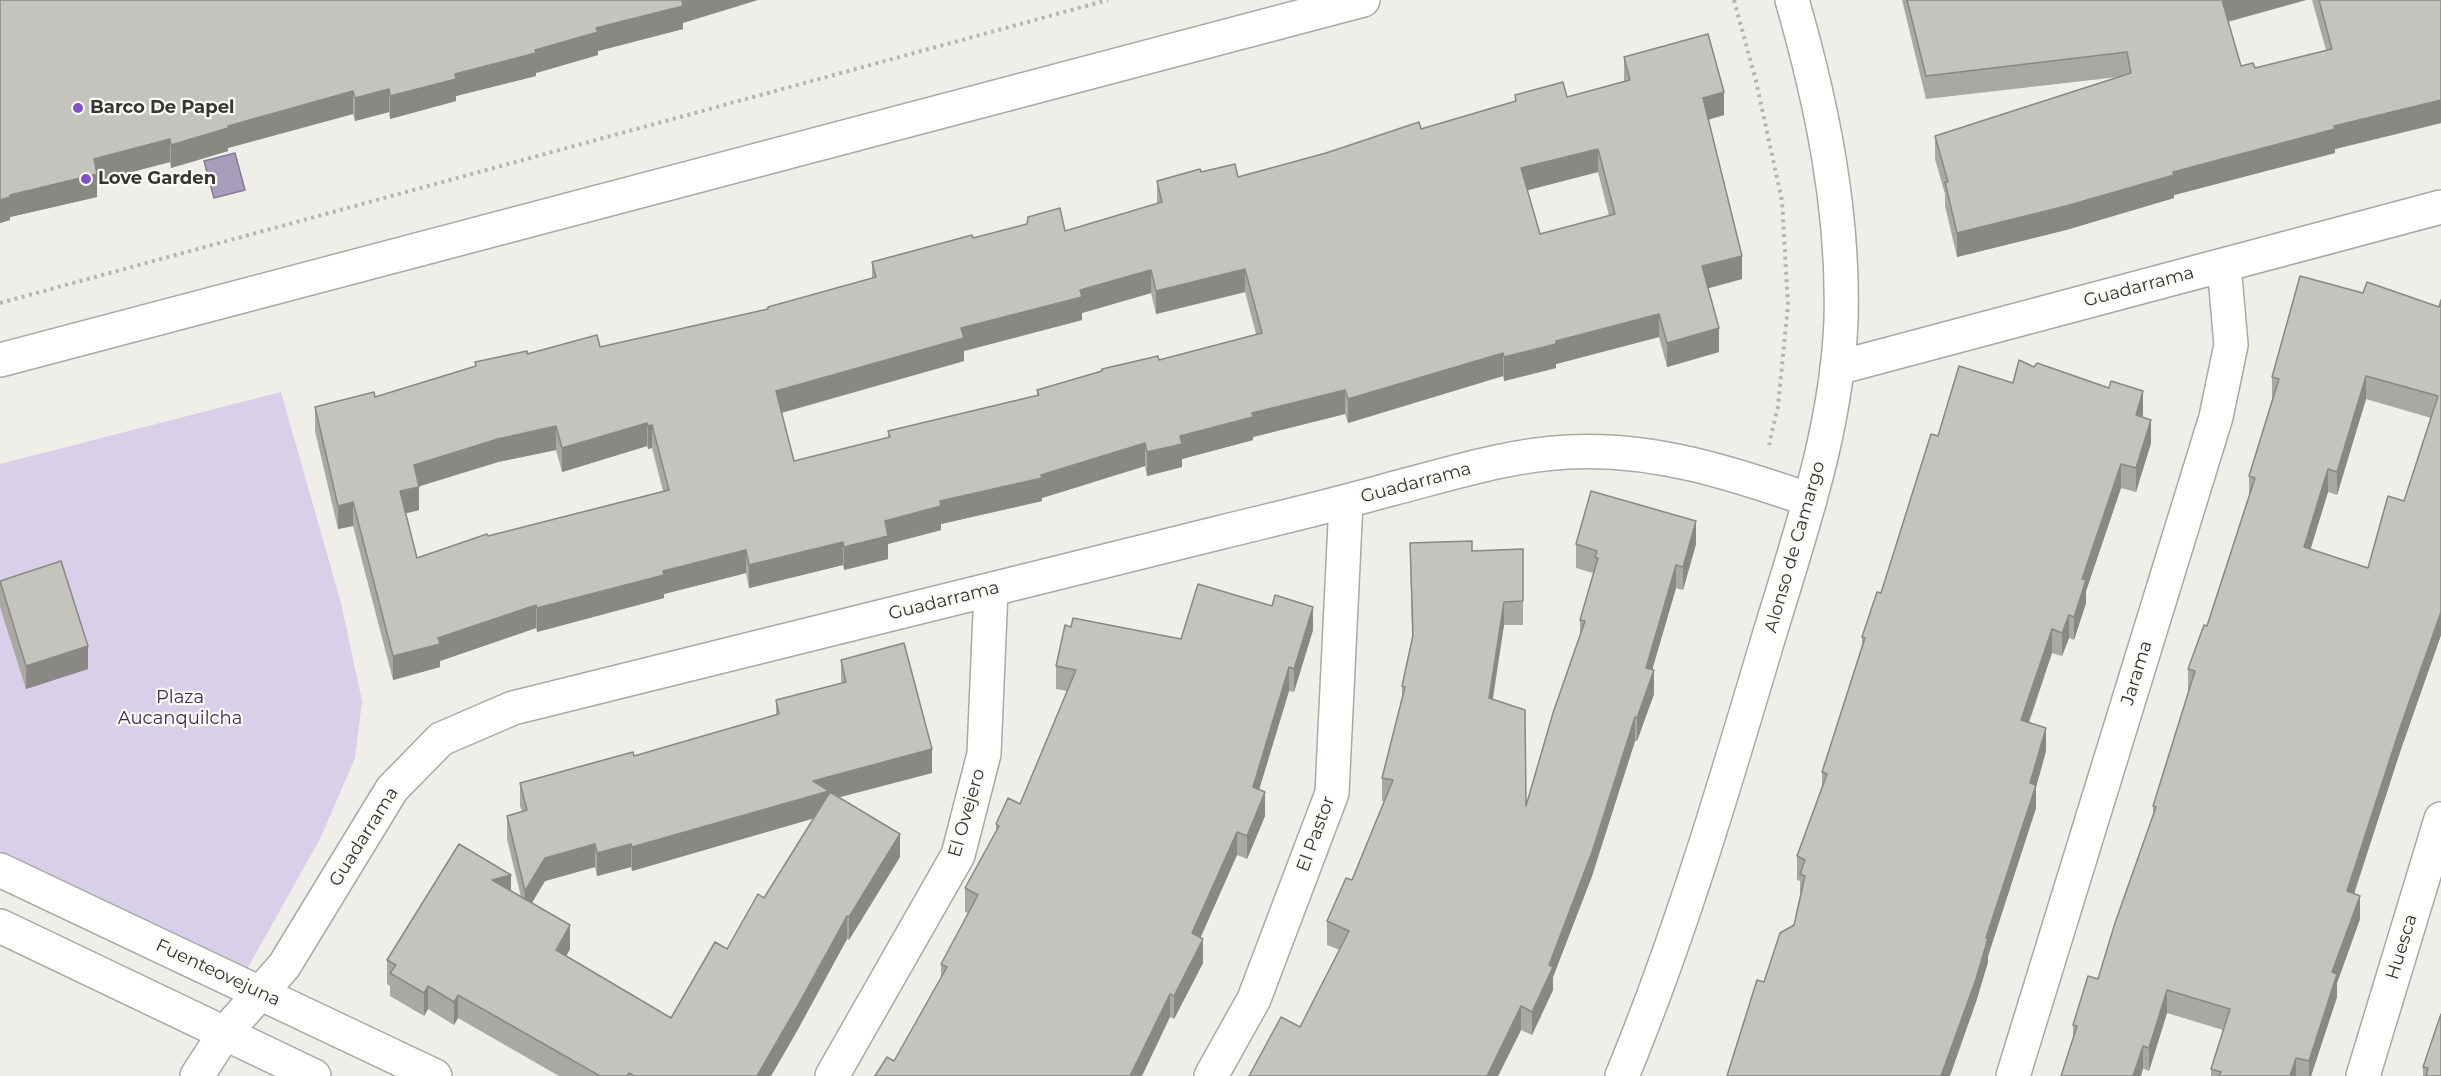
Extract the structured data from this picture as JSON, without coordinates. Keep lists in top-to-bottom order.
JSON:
{
  "streets": {
    "street": [
      "Guadarrama",
      "Alonso de Camargo",
      "Jarama",
      "El Ovejero",
      "El Pastor",
      "Huesca",
      "Fuenteovejuna"
    ]
  },
  "crossings": [
    ["Guadarrama", "Alonso de Camargo"],
    ["Guadarrama", "Jarama"],
    ["Guadarrama", "El Ovejero"],
    ["Guadarrama", "El Pastor"],
    ["Guadarrama", "Fuenteovejuna"]
  ],
  "parks": ["Plaza Aucanquilcha"],
  "places": ["Barco De Papel", "Love Garden"]
}
